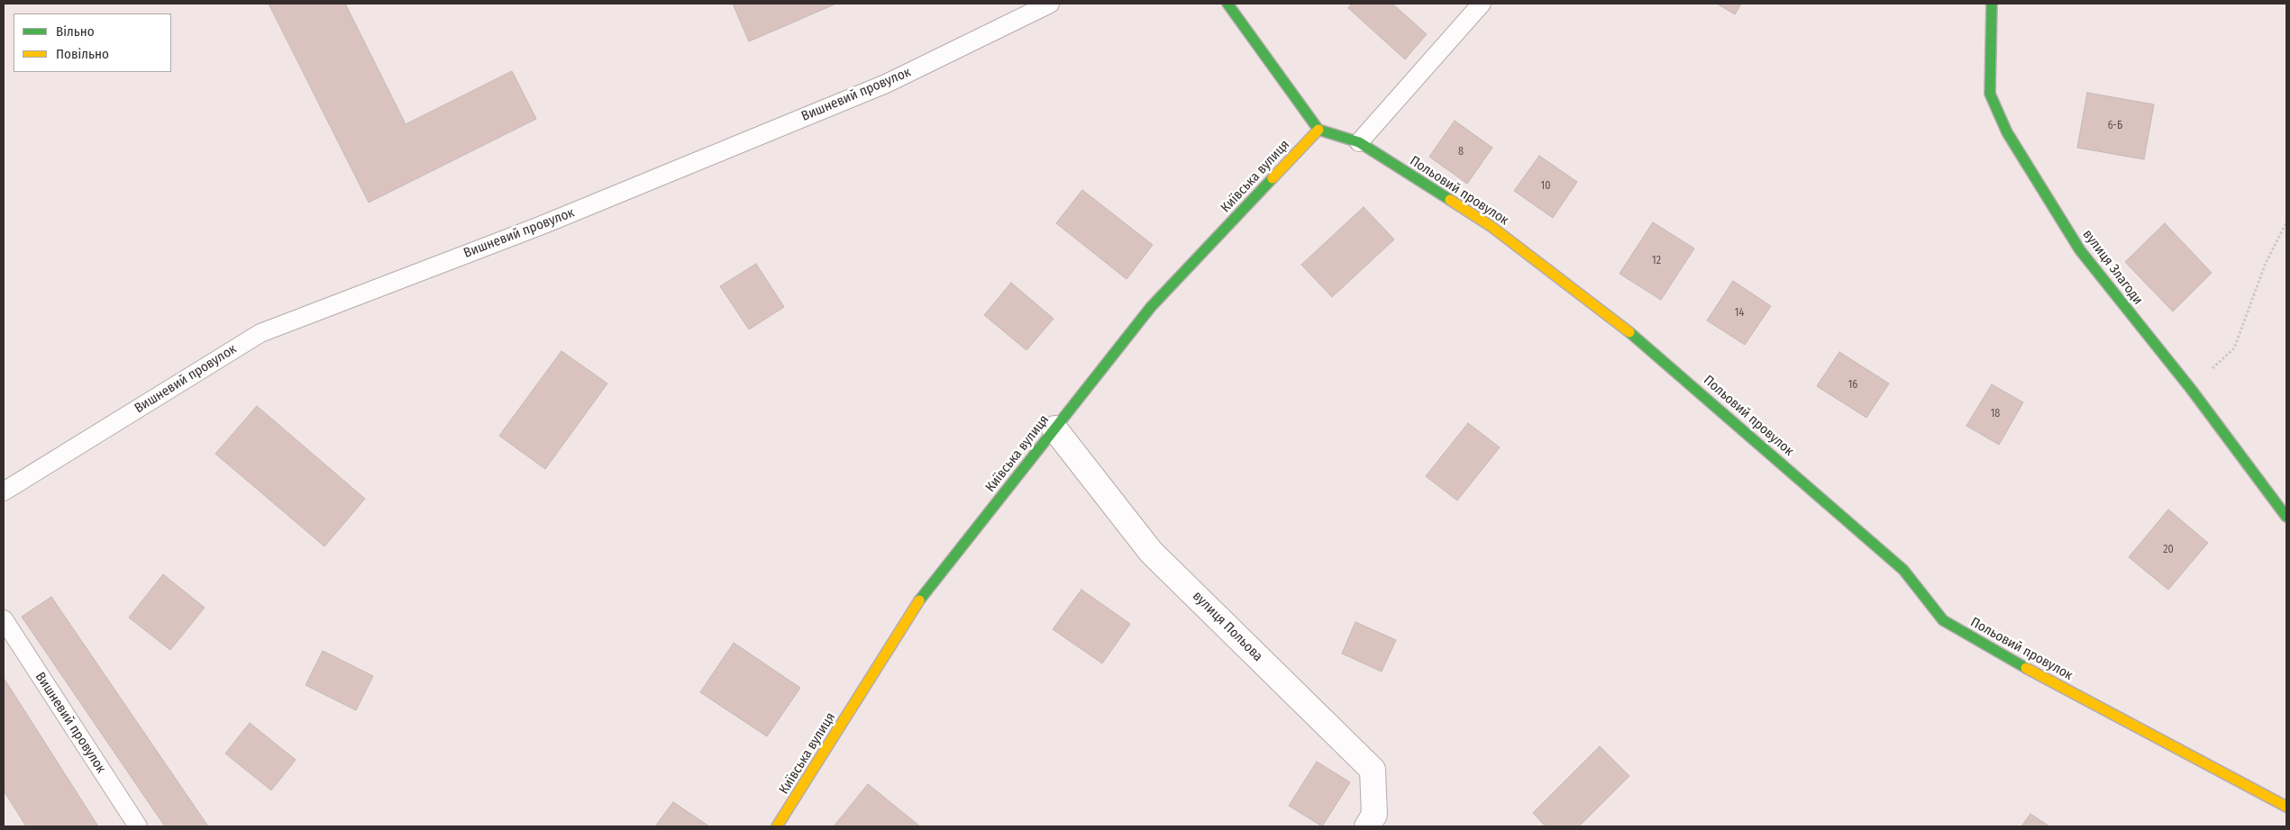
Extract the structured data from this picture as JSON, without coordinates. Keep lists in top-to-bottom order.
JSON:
{
  "streets": {
    "street": [
      "Київська вулиця",
      "Польовий провулок",
      "вулиця Злагоди",
      "вулиця Польова"
    ],
    "lane": ["Вишневий провулок"]
  },
  "crossings": [
    ["Київська вулиця", "Польовий провулок"],
    ["Київська вулиця", "вулиця Польова"]
  ],
  "house_numbers": [
    "6-Б",
    "8",
    "10",
    "12",
    "14",
    "16",
    "18",
    "20"
  ],
  "legend": ["Вільно", "Повільно"]
}
